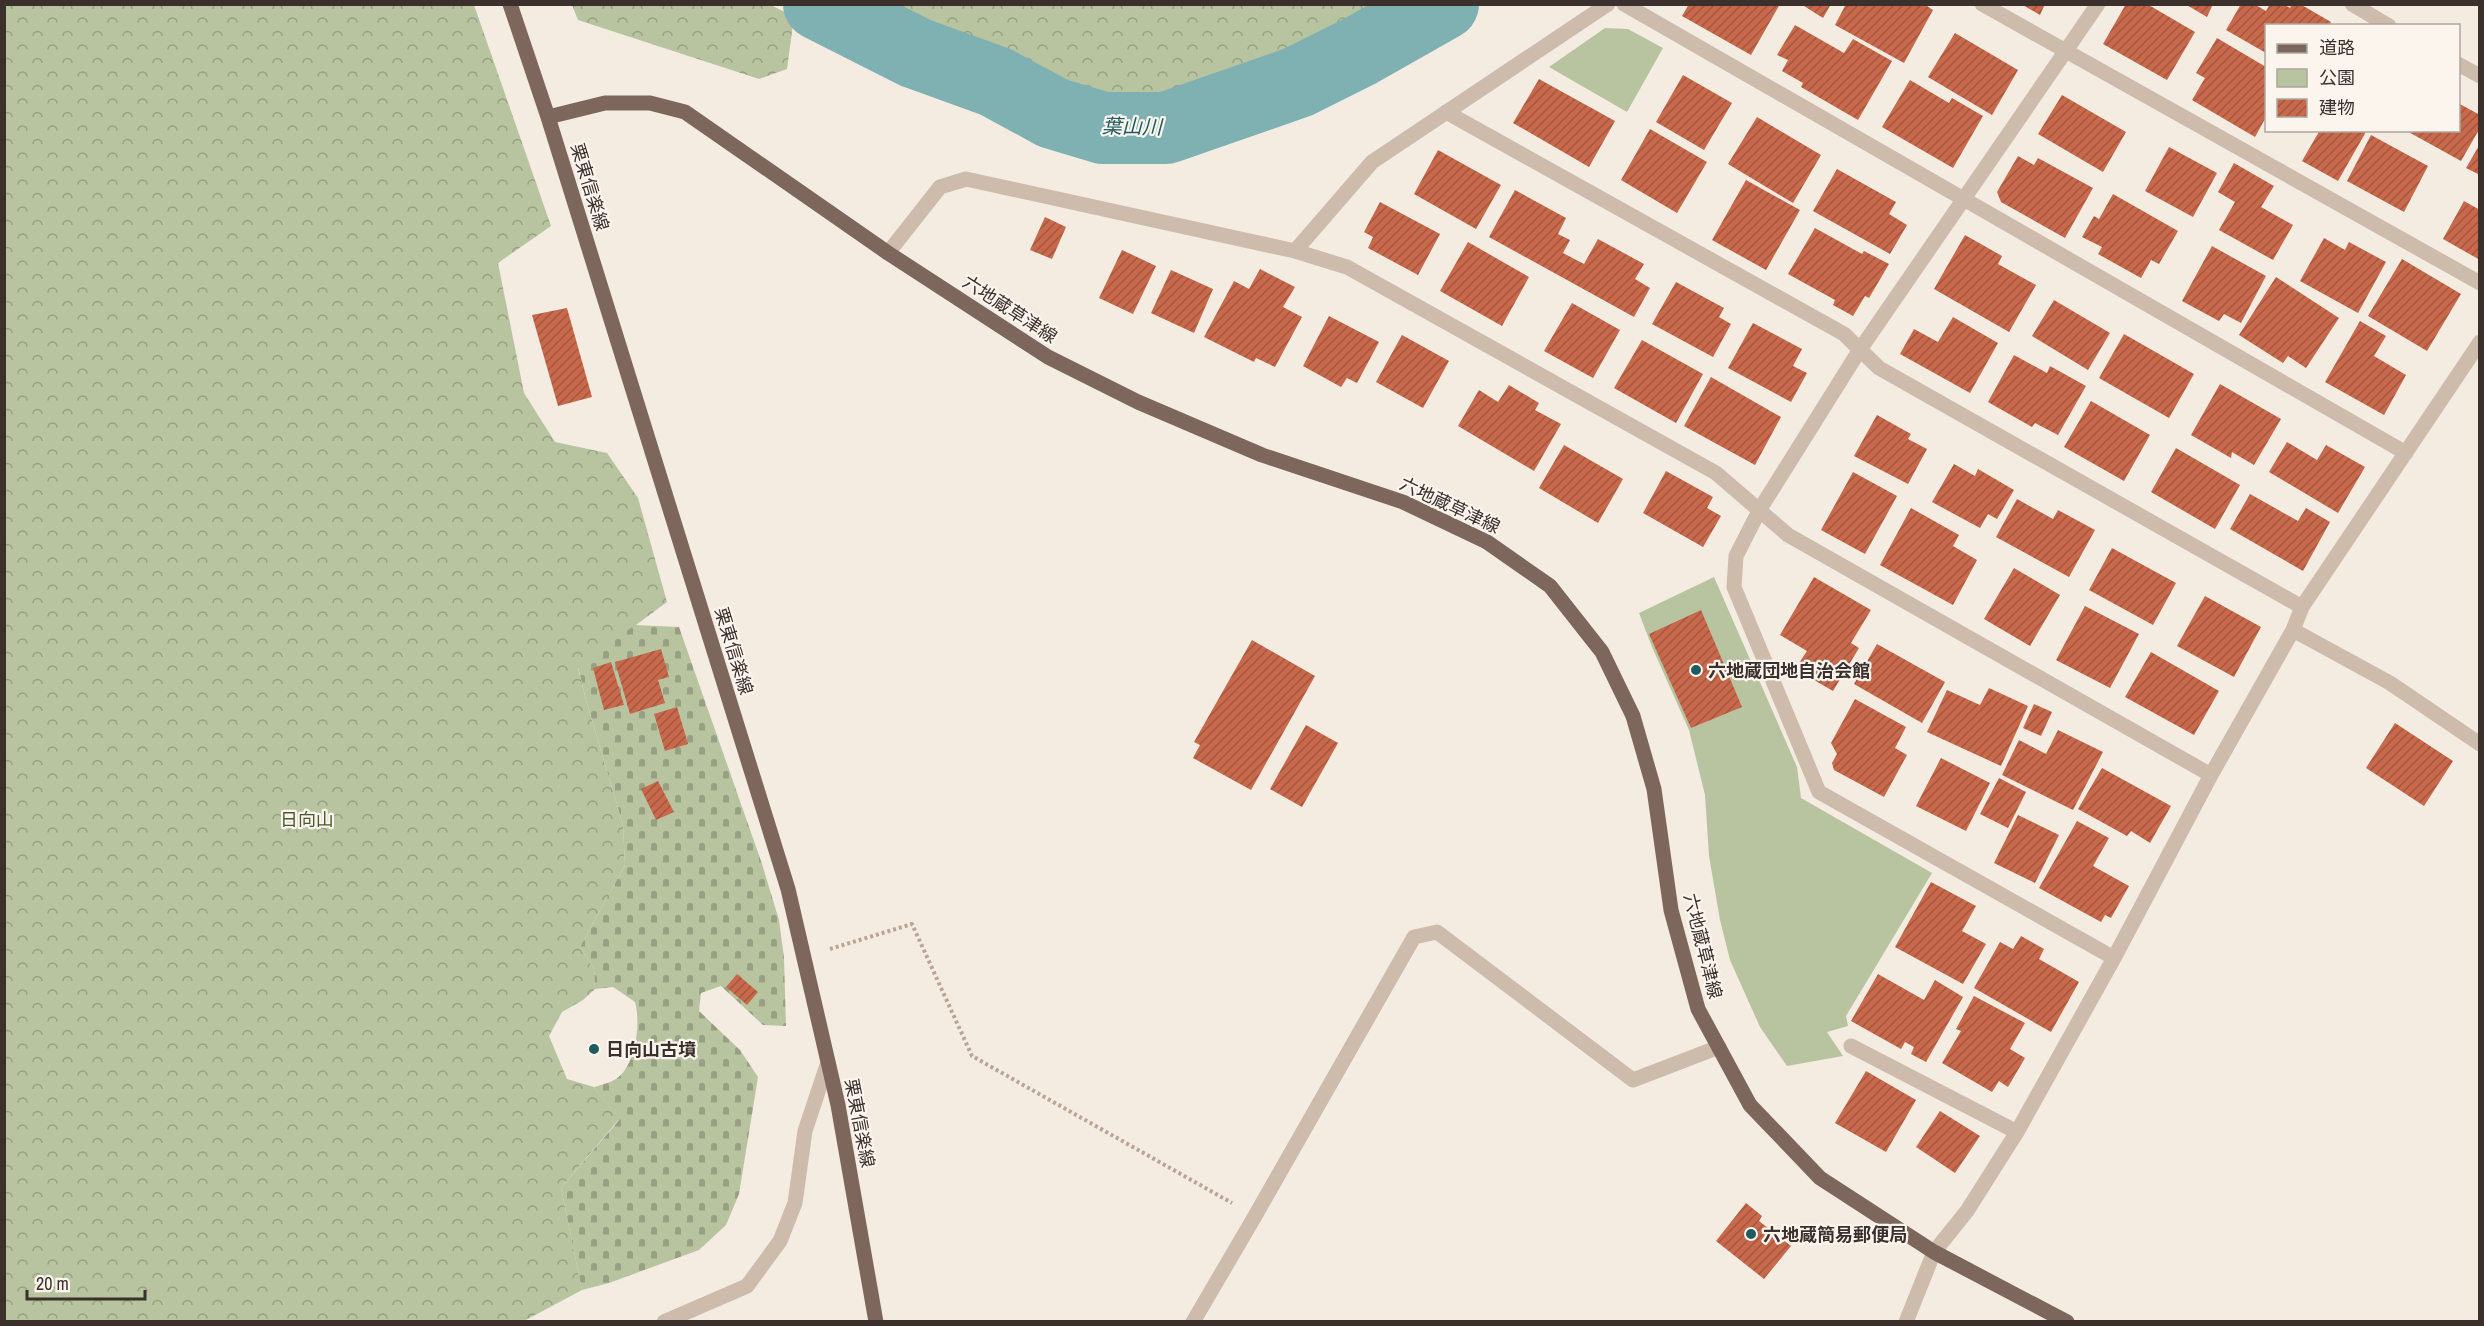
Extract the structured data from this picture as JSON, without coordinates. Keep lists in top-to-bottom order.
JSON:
{
  "streets": {
    "main road": ["栗東信楽線", "六地蔵草津線"]
  },
  "crossings": [
    ["栗東信楽線", "六地蔵草津線"]
  ],
  "water": ["葉山川"],
  "parks": ["日向山"],
  "places": ["六地蔵団地自治会館", "日向山古墳", "六地蔵簡易郵便局"],
  "legend": ["道路", "公園", "建物"],
  "scale_bar": "20 m"
}
